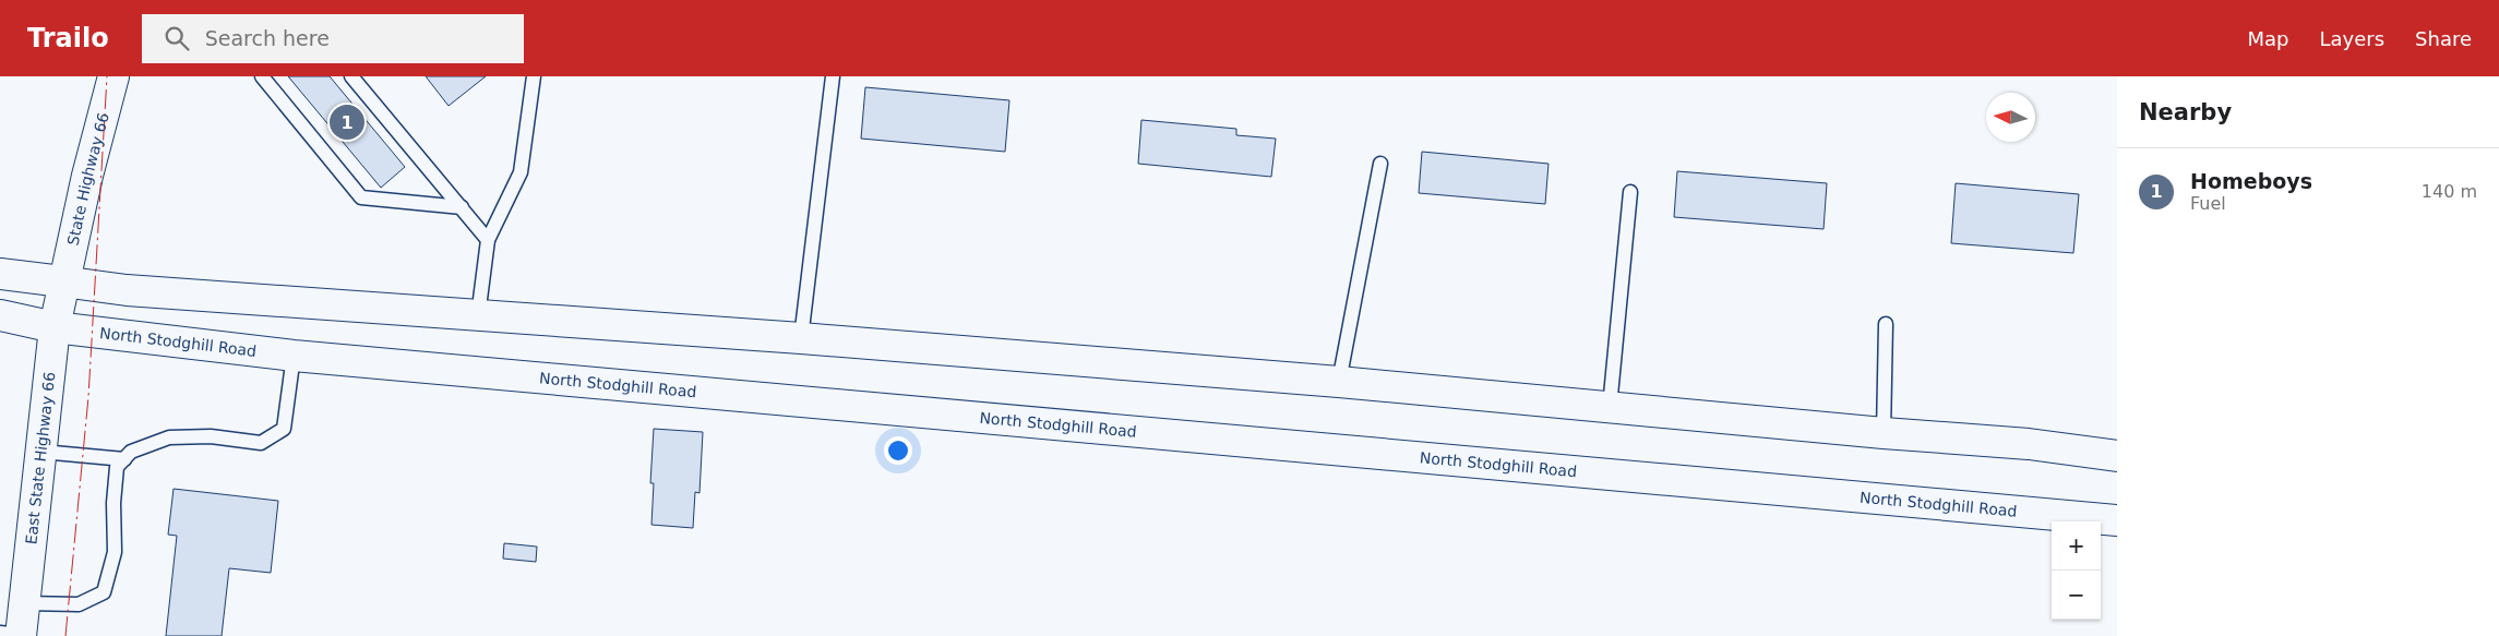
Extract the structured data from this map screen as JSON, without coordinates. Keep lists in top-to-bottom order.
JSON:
{
  "streets": {
    "main road": ["State Highway 66", "North Stodghill Road", "East State Highway 66"]
  },
  "crossings": [
    ["State Highway 66", "East State Highway 66"],
    ["North Stodghill Road", "East State Highway 66"]
  ],
  "north": "left",
  "page": {
    "header": "Trailo",
    "search": "Search here",
    "nav": ["Map", "Layers", "Share"],
    "heading": "Nearby",
    "pins": "1",
    "list": [
      {
        "mark": "1",
        "name": "Homeboys",
        "note": "Fuel",
        "value": "140 m"
      }
    ],
    "map_buttons": ["+", "−"]
  }
}
